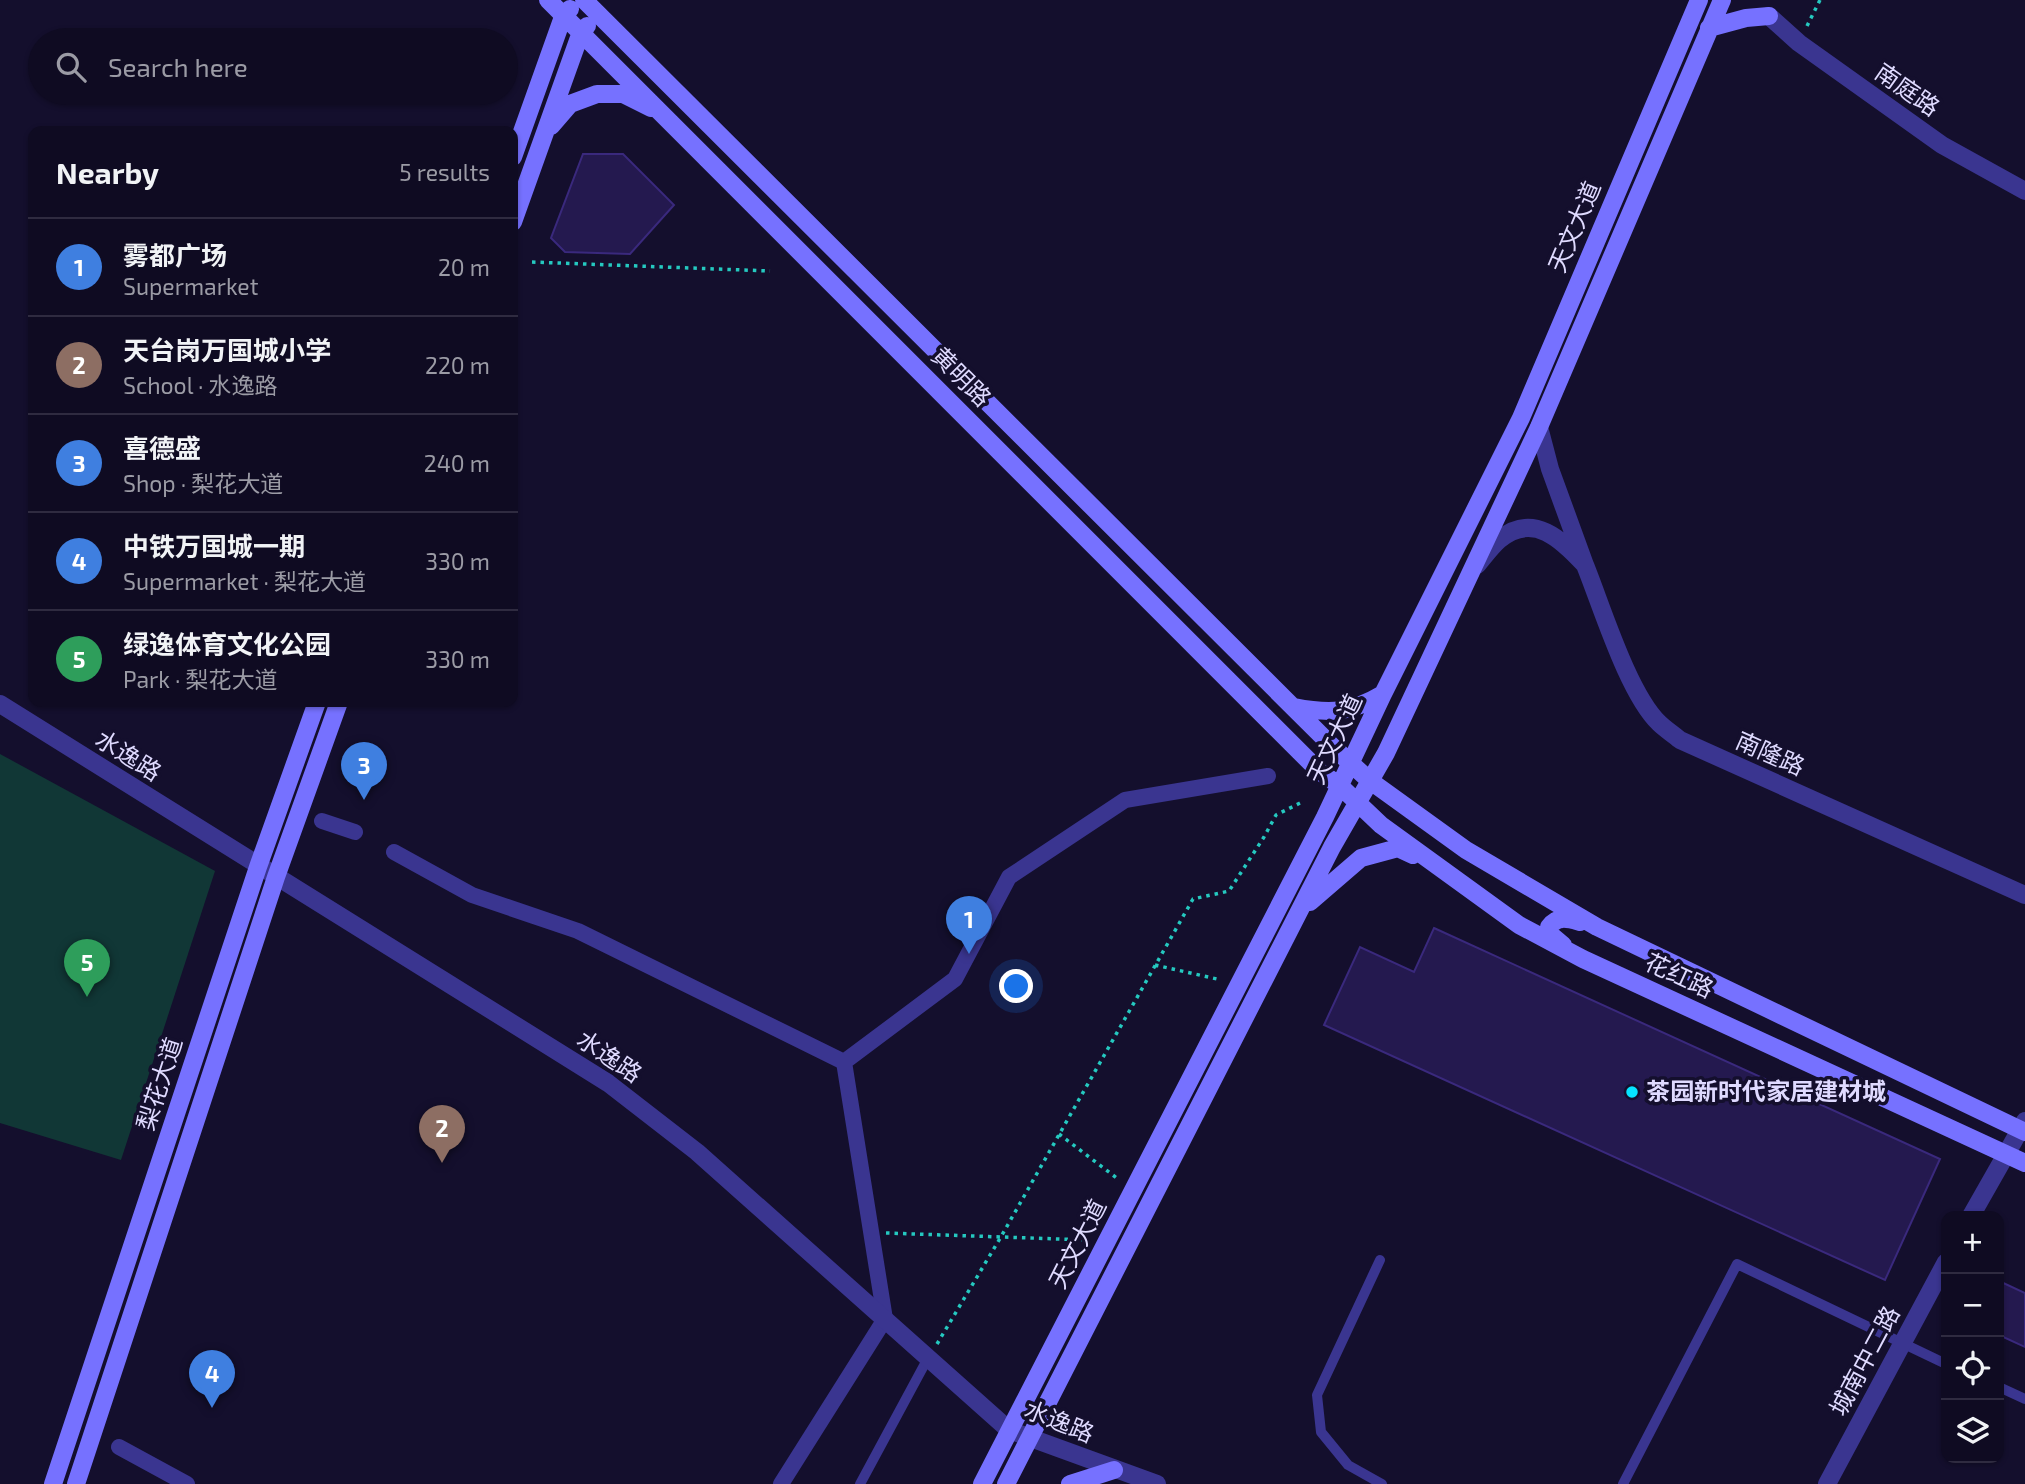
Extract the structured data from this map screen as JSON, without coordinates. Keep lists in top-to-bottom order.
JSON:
{
  "streets": {
    "main road": [
      "天文大道",
      "黄明路",
      "花红路",
      "梨花大道"
    ],
    "street": [
      "南庭路",
      "南隆路",
      "水逸路",
      "城南中二路"
    ]
  },
  "crossings": [
    ["天文大道", "黄明路"],
    ["天文大道", "南隆路"],
    ["天文大道", "水逸路"],
    ["天文大道", "花红路"],
    ["黄明路", "花红路"],
    ["水逸路", "梨花大道"]
  ],
  "places": ["茶园新时代家居建材城"],
  "page": {
    "search": "Search here",
    "heading": ["Nearby", "5 results"],
    "list": [
      {
        "mark": "1",
        "name": "雾都广场",
        "note": "Supermarket",
        "value": "20 m"
      },
      {
        "mark": "2",
        "name": "天台岗万国城小学",
        "note": "School · 水逸路",
        "value": "220 m"
      },
      {
        "mark": "3",
        "name": "喜德盛",
        "note": "Shop · 梨花大道",
        "value": "240 m"
      },
      {
        "mark": "4",
        "name": "中铁万国城一期",
        "note": "Supermarket · 梨花大道",
        "value": "330 m"
      },
      {
        "mark": "5",
        "name": "绿逸体育文化公园",
        "note": "Park · 梨花大道",
        "value": "330 m"
      }
    ],
    "pins": [
      "3",
      "1",
      "5",
      "2",
      "4"
    ],
    "map_buttons": ["+", "−"]
  }
}
